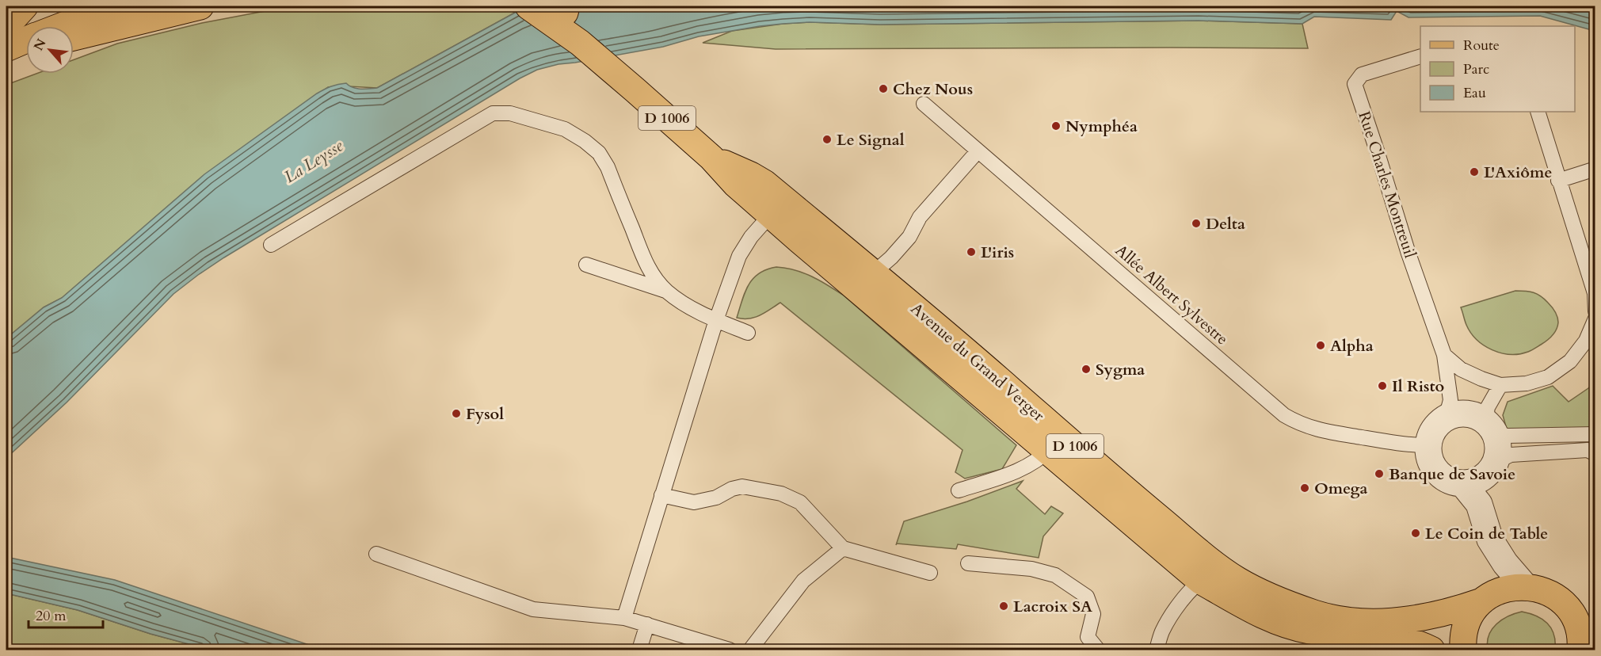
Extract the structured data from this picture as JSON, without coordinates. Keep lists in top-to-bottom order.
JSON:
{
  "streets": {
    "main road": ["D 1006", "Avenue du Grand Verger"],
    "street": ["Rue Charles Montreuil"],
    "lane": ["Allée Albert Sylvestre"]
  },
  "crossings": [
    ["Rue Charles Montreuil", "Allée Albert Sylvestre"]
  ],
  "water": ["La Leysse"],
  "places": [
    "Chez Nous",
    "Nymphéa",
    "Le Signal",
    "L'Axiôme",
    "Delta",
    "L'iris",
    "Alpha",
    "Sygma",
    "Il Risto",
    "Fysol",
    "Banque de Savoie",
    "Omega",
    "Le Coin de Table",
    "Lacroix SA"
  ],
  "legend": ["Route", "Parc", "Eau"],
  "scale_bar": "20 m",
  "north": "top left"
}
